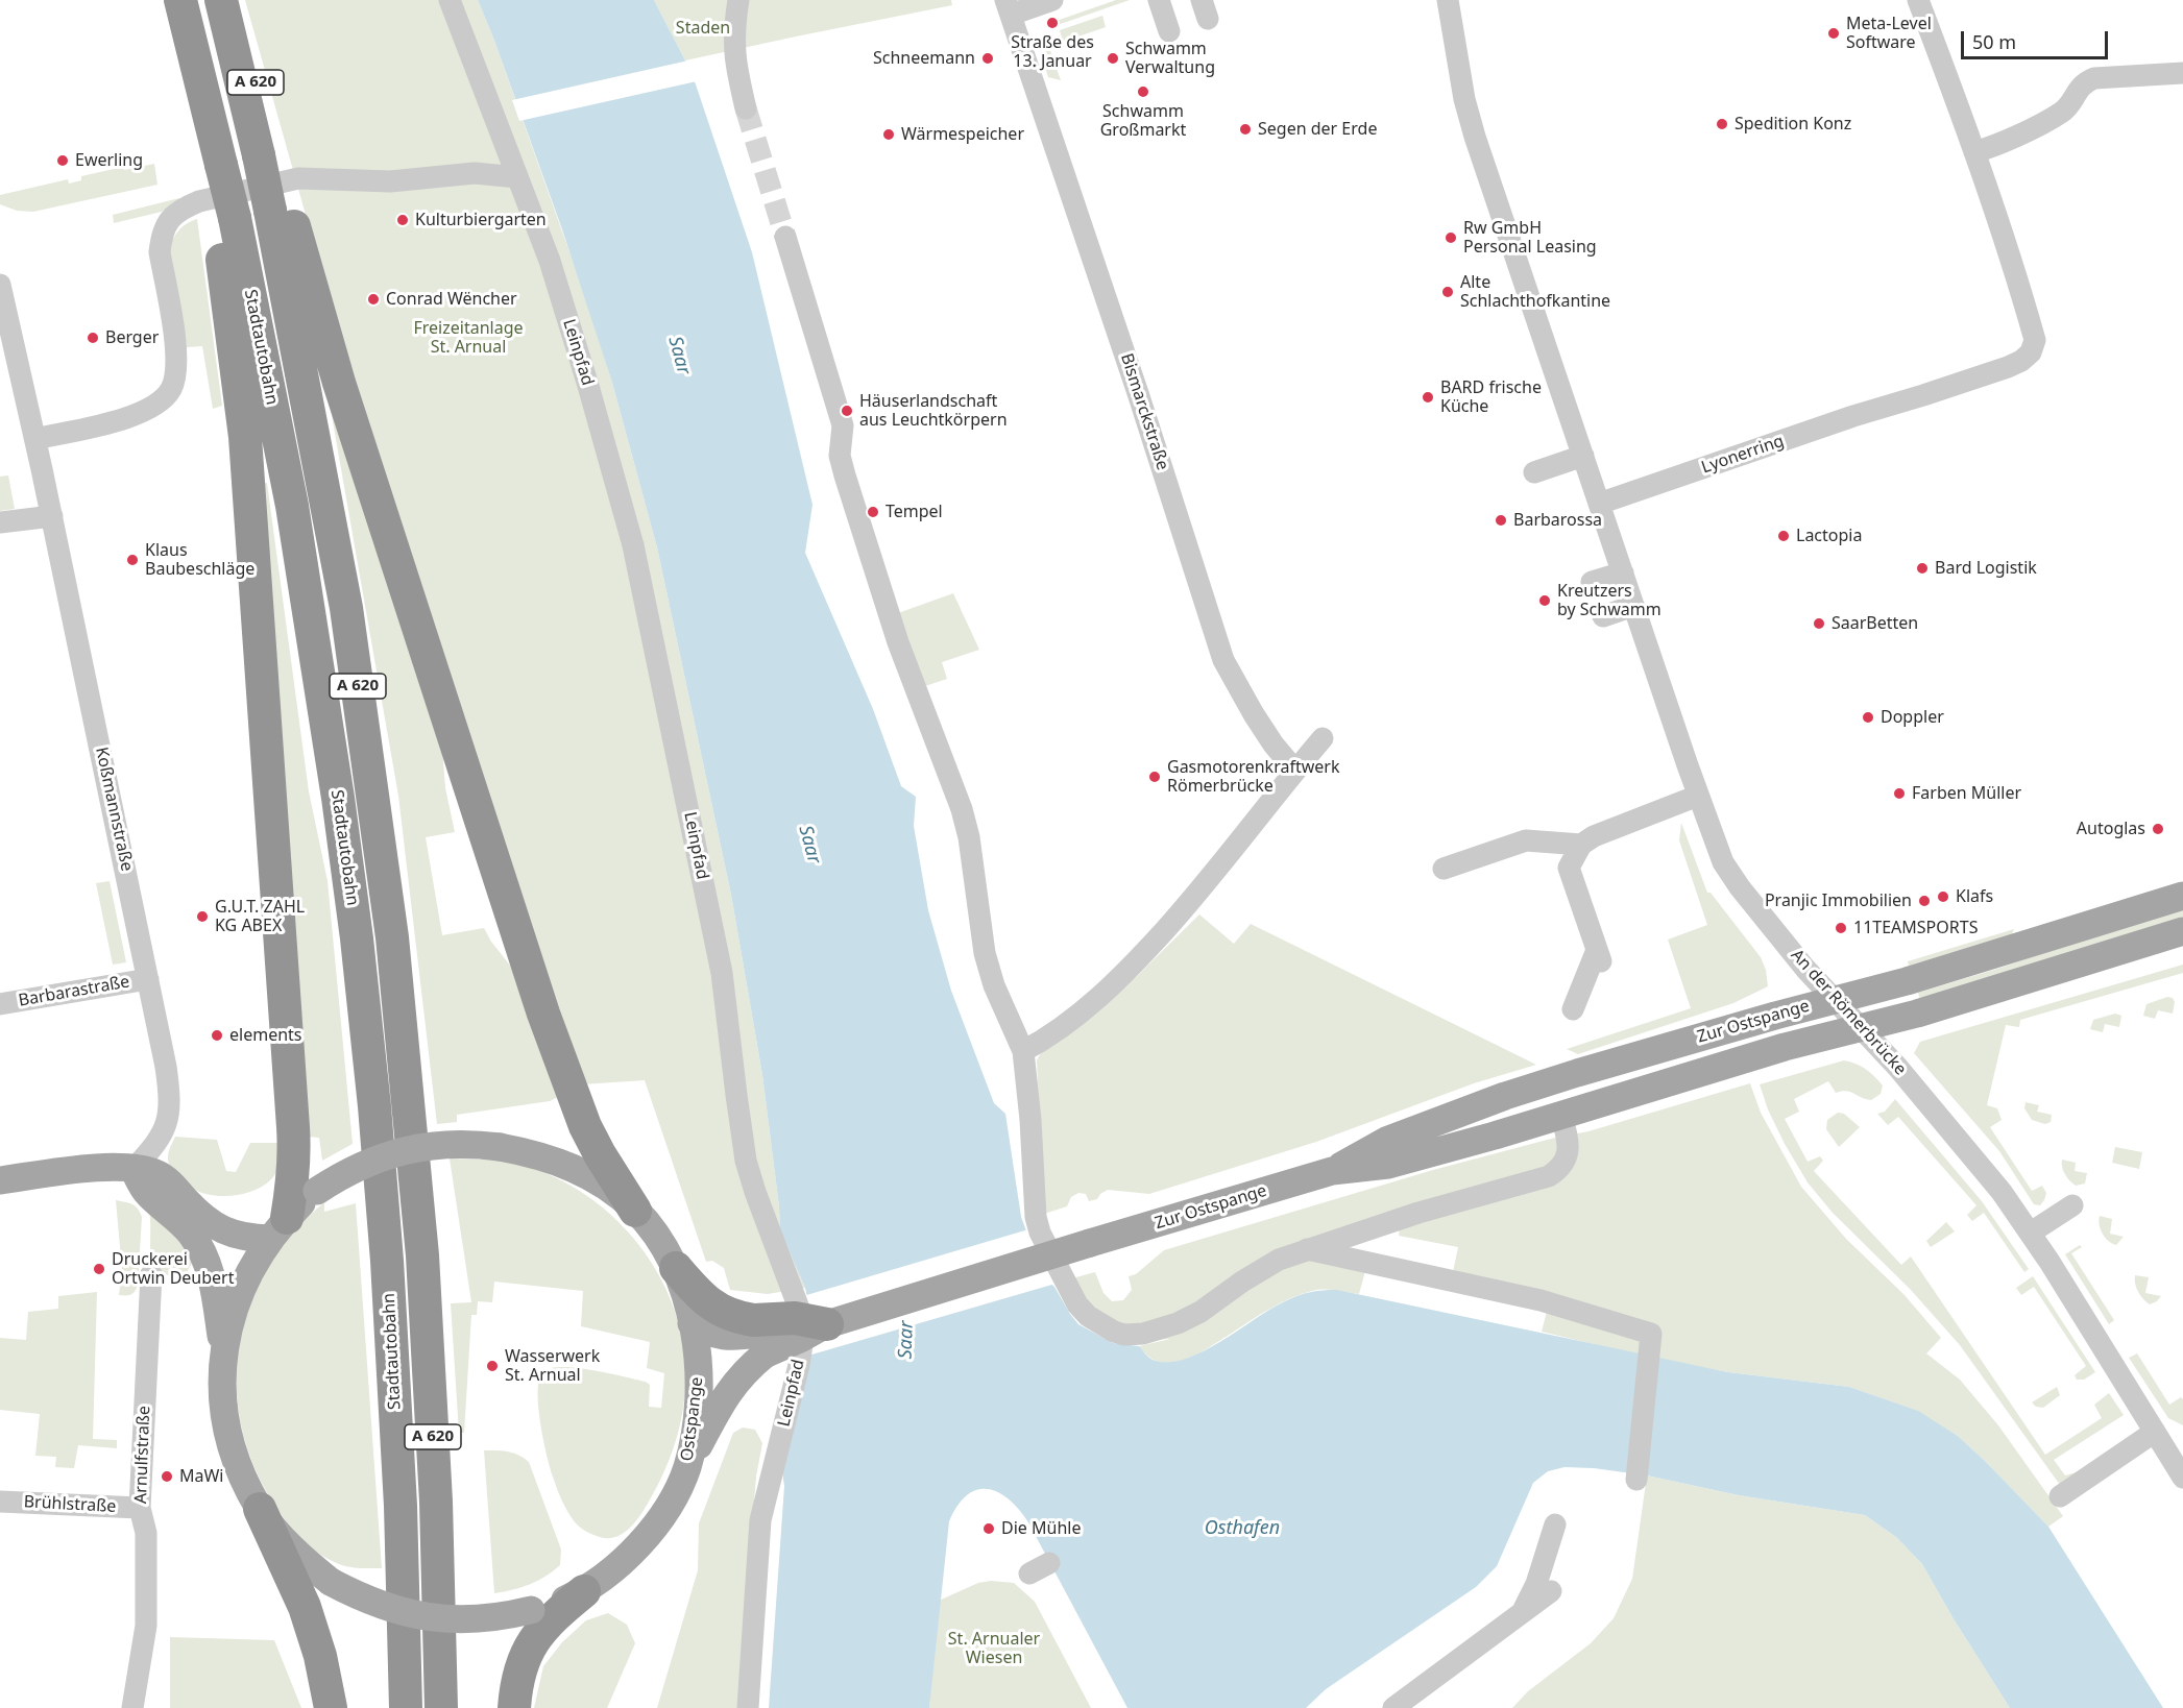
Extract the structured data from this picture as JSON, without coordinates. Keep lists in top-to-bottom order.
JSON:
{
  "streets": {
    "highway": ["A 620", "Stadtautobahn"],
    "main road": ["Zur Ostspange", "Ostspange"],
    "street": [
      "Leinpfad",
      "Bismarckstraße",
      "Lyonerring",
      "Koßmannstraße",
      "Barbarastraße",
      "An der Römerbrücke",
      "Arnulfstraße",
      "Brühlstraße"
    ]
  },
  "crossings": [
    ["A 620", "Stadtautobahn"],
    ["A 620", "Ostspange"],
    ["Lyonerring", "An der Römerbrücke"],
    ["Koßmannstraße", "Barbarastraße"],
    ["An der Römerbrücke", "Zur Ostspange"],
    ["Arnulfstraße", "Brühlstraße"]
  ],
  "water": ["Saar", "Osthafen"],
  "parks": ["Staden", "Freizeitanlage St. Arnual", "St. Arnualer Wiesen"],
  "places": [
    "Straße des 13. Januar",
    "Meta-Level Software",
    "Schneemann",
    "Schwamm Verwaltung",
    "Schwamm Großmarkt",
    "Spedition Konz",
    "Segen der Erde",
    "Wärmespeicher",
    "Ewerling",
    "Kulturbiergarten",
    "Rw GmbH Personal Leasing",
    "Alte Schlachthofkantine",
    "Conrad Wëncher",
    "Berger",
    "BARD frische Küche",
    "Häuserlandschaft aus Leuchtkörpern",
    "Tempel",
    "Barbarossa",
    "Lactopia",
    "Klaus Baubeschläge",
    "Bard Logistik",
    "Kreutzers by Schwamm",
    "SaarBetten",
    "Doppler",
    "Gasmotorenkraftwerk Römerbrücke",
    "Farben Müller",
    "Autoglas",
    "Klafs",
    "Pranjic Immobilien",
    "G.U.T. ZAHL KG ABEX",
    "11TEAMSPORTS",
    "elements",
    "Druckerei Ortwin Deubert",
    "Wasserwerk St. Arnual",
    "MaWi",
    "Die Mühle"
  ],
  "scale_bar": "50 m"
}
